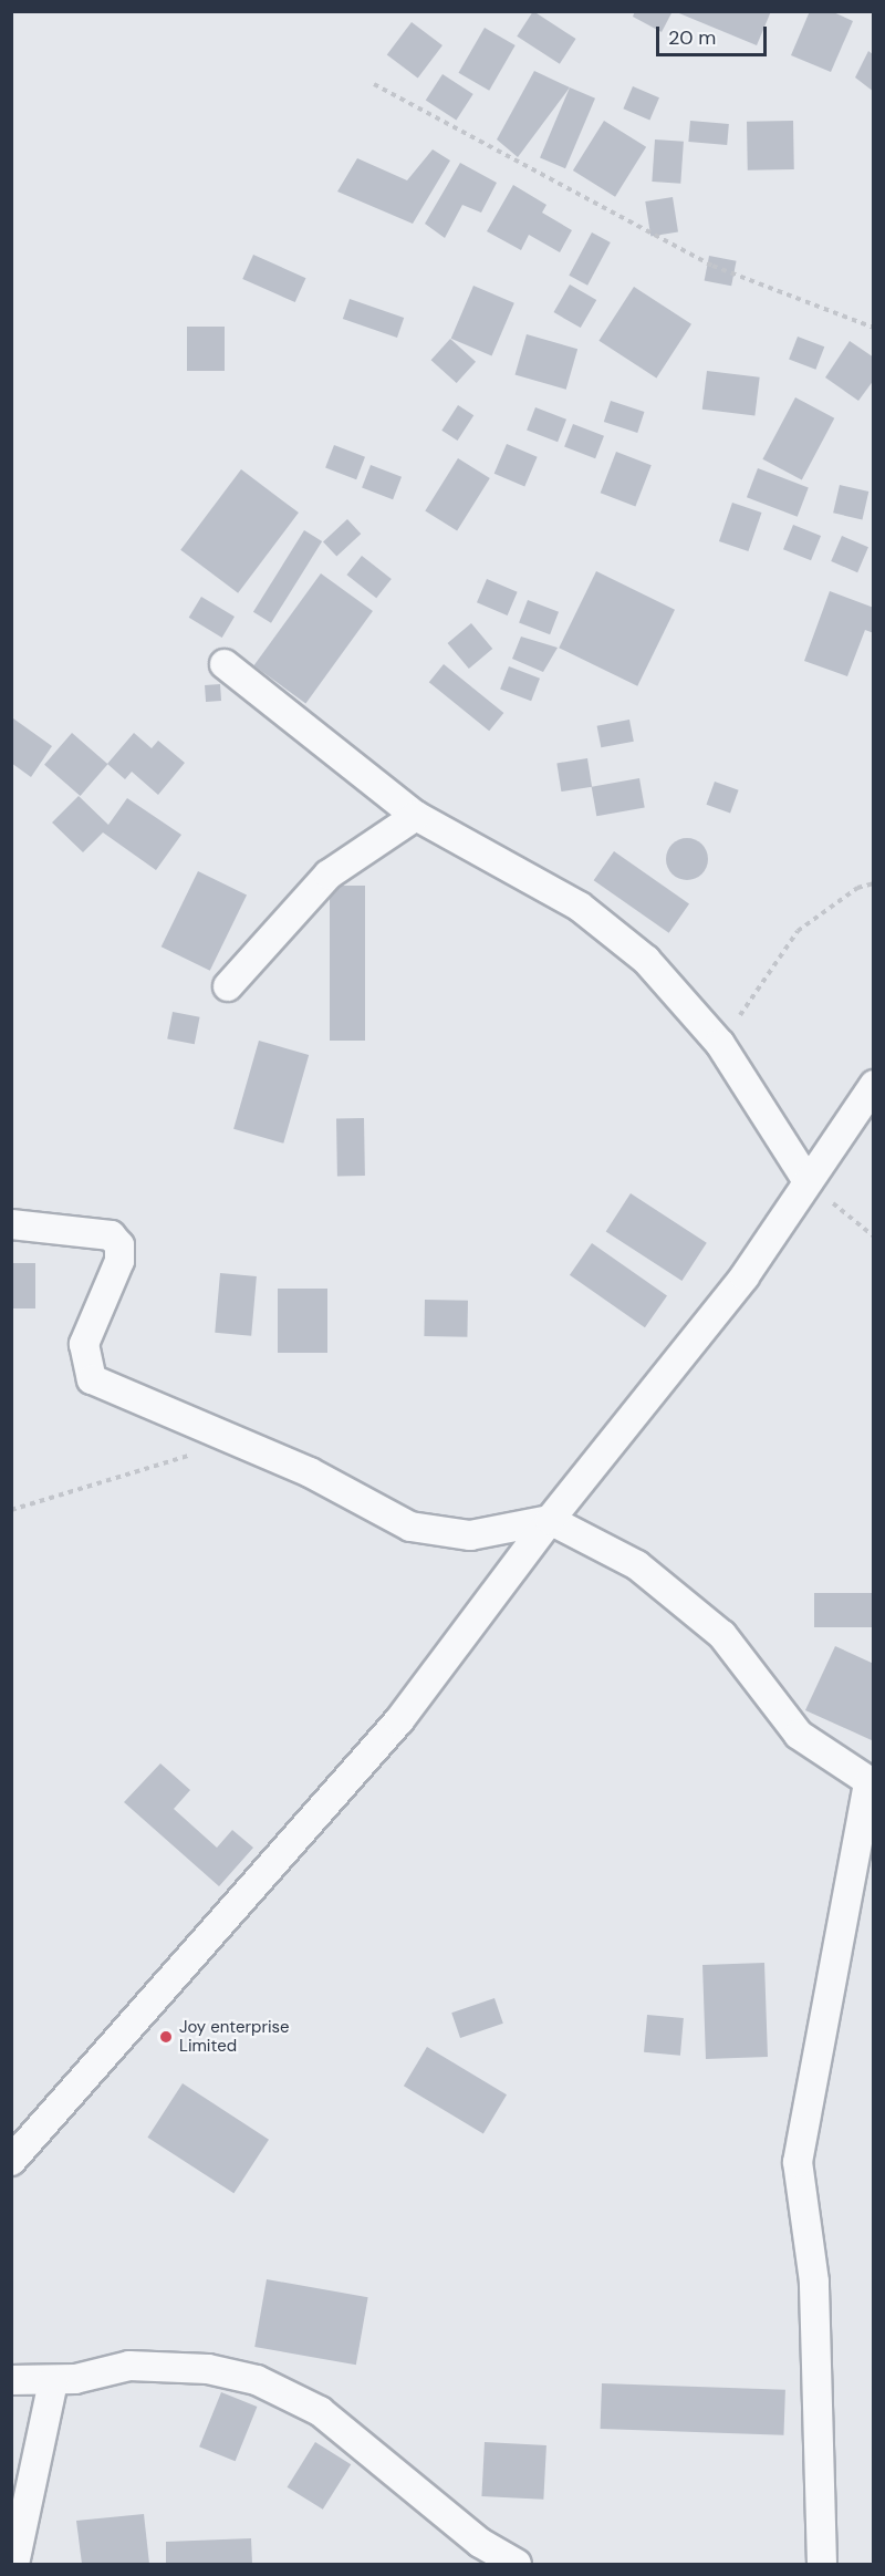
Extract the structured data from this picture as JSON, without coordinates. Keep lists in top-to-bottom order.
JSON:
{
  "places": ["Joy enterprise Limited"],
  "scale_bar": "20 m"
}
